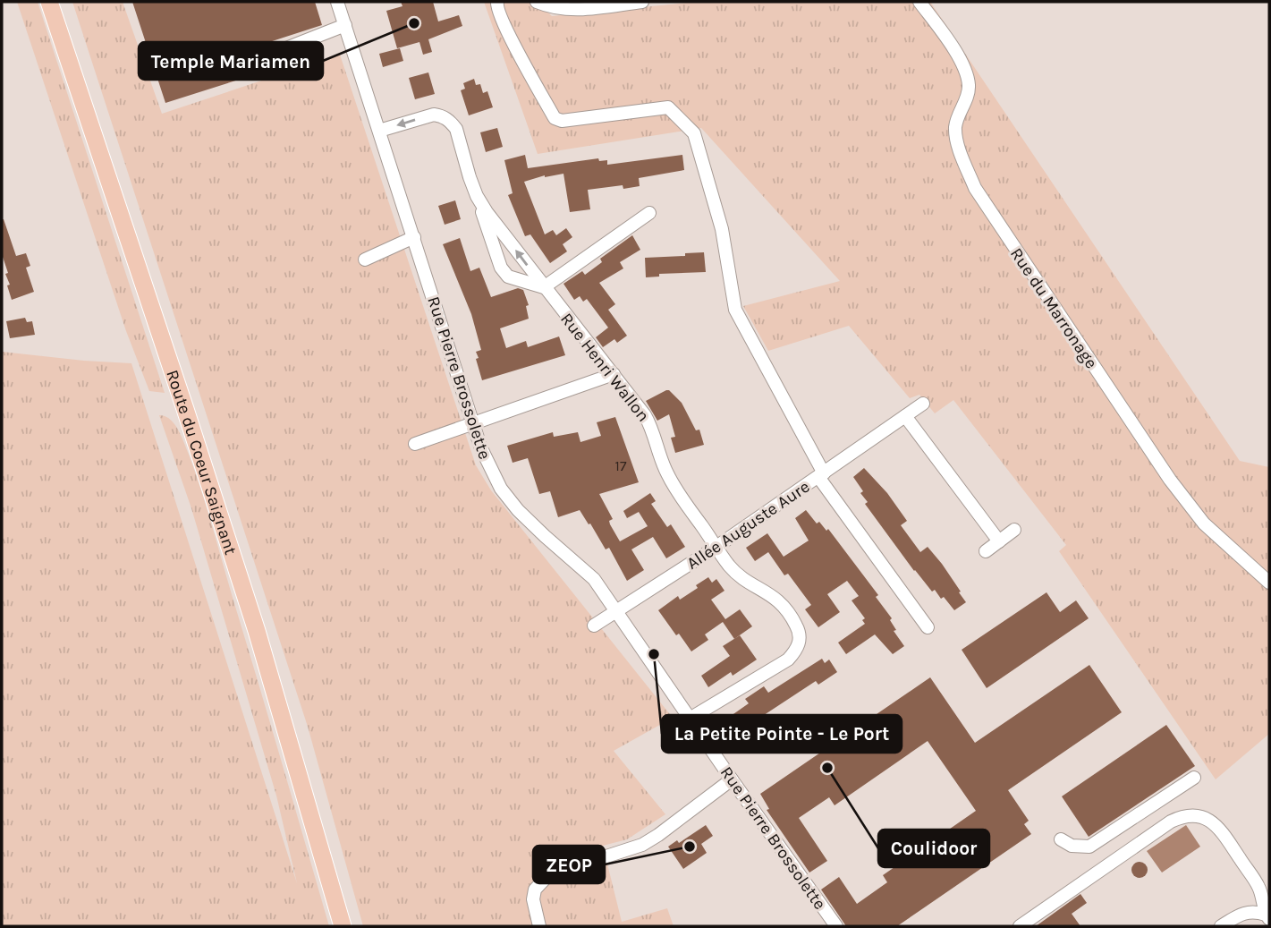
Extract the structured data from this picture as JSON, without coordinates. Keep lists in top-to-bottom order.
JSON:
{
  "streets": {
    "main road": ["Route du Coeur Saignant"],
    "street": [
      "Rue du Marronage",
      "Rue Henri Wallon",
      "Rue Pierre Brossolette",
      "Allée Auguste Aure"
    ]
  },
  "crossings": [
    ["Rue Henri Wallon", "Rue Pierre Brossolette"],
    ["Rue Henri Wallon", "Allée Auguste Aure"],
    ["Rue Pierre Brossolette", "Allée Auguste Aure"]
  ],
  "places": [
    "Temple Mariamen",
    "La Petite Pointe - Le Port",
    "Coulidoor",
    "ZEOP"
  ],
  "house_numbers": ["17"]
}
